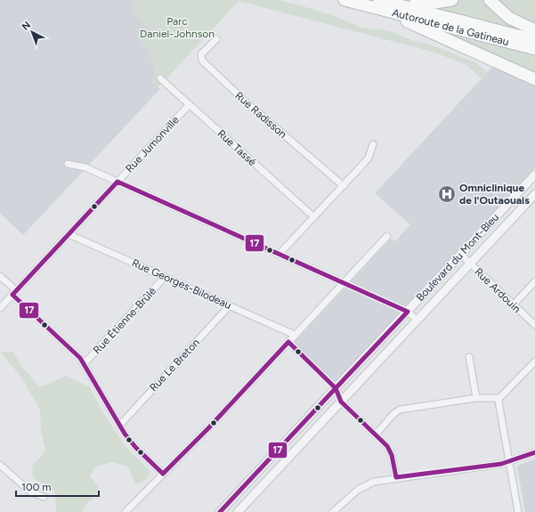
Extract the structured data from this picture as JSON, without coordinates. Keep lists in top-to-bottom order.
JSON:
{
  "streets": {
    "highway": ["Autoroute de la Gatineau"],
    "street": [
      "Rue Radisson",
      "Rue Jumonville",
      "Rue Tassé",
      "Boulevard du Mont-Bleu",
      "Rue Georges-Bilodeau",
      "Rue Ardouin",
      "Rue Étienne-Brûlé",
      "Rue Le Breton"
    ]
  },
  "crossings": [
    ["Rue Jumonville", "Rue Tassé"],
    ["Rue Jumonville", "Rue Georges-Bilodeau"],
    ["Boulevard du Mont-Bleu", "Rue Ardouin"],
    ["Rue Georges-Bilodeau", "Rue Étienne-Brûlé"],
    ["Rue Georges-Bilodeau", "Rue Le Breton"]
  ],
  "parks": ["Parc Daniel-Johnson"],
  "places": {
    "hospital": ["Omniclinique de l'Outaouais"]
  },
  "lines": ["transit line 17"],
  "scale_bar": "100 m",
  "north": "top left"
}
